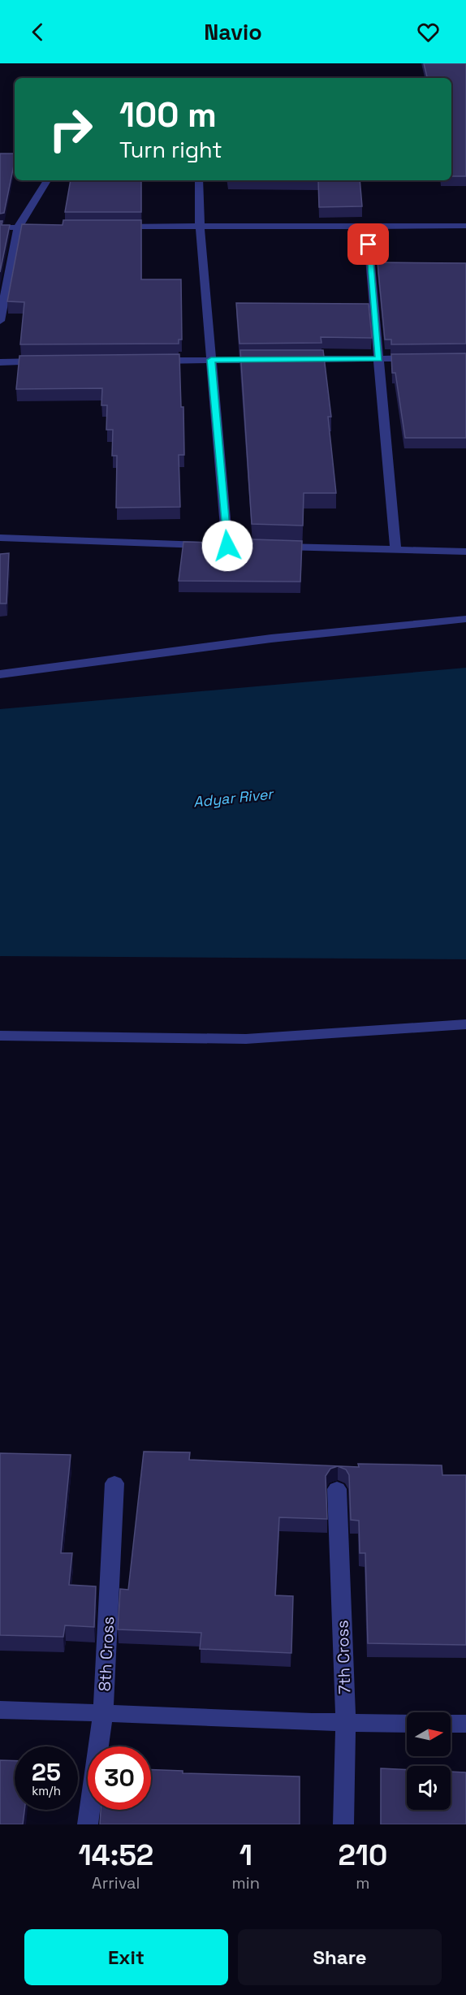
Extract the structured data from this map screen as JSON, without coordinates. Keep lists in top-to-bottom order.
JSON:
{
  "streets": {
    "street": ["8th Cross", "7th Cross"]
  },
  "water": ["Adyar River"],
  "north": "right",
  "page": {
    "header": "Navio",
    "turn": ["100 m", "Turn right"],
    "speed": "25 km/h",
    "limit": "30",
    "eta": [
      "14:52",
      "Arrival",
      "1",
      "min",
      "210",
      "m"
    ],
    "buttons": ["Exit", "Share"]
  }
}
